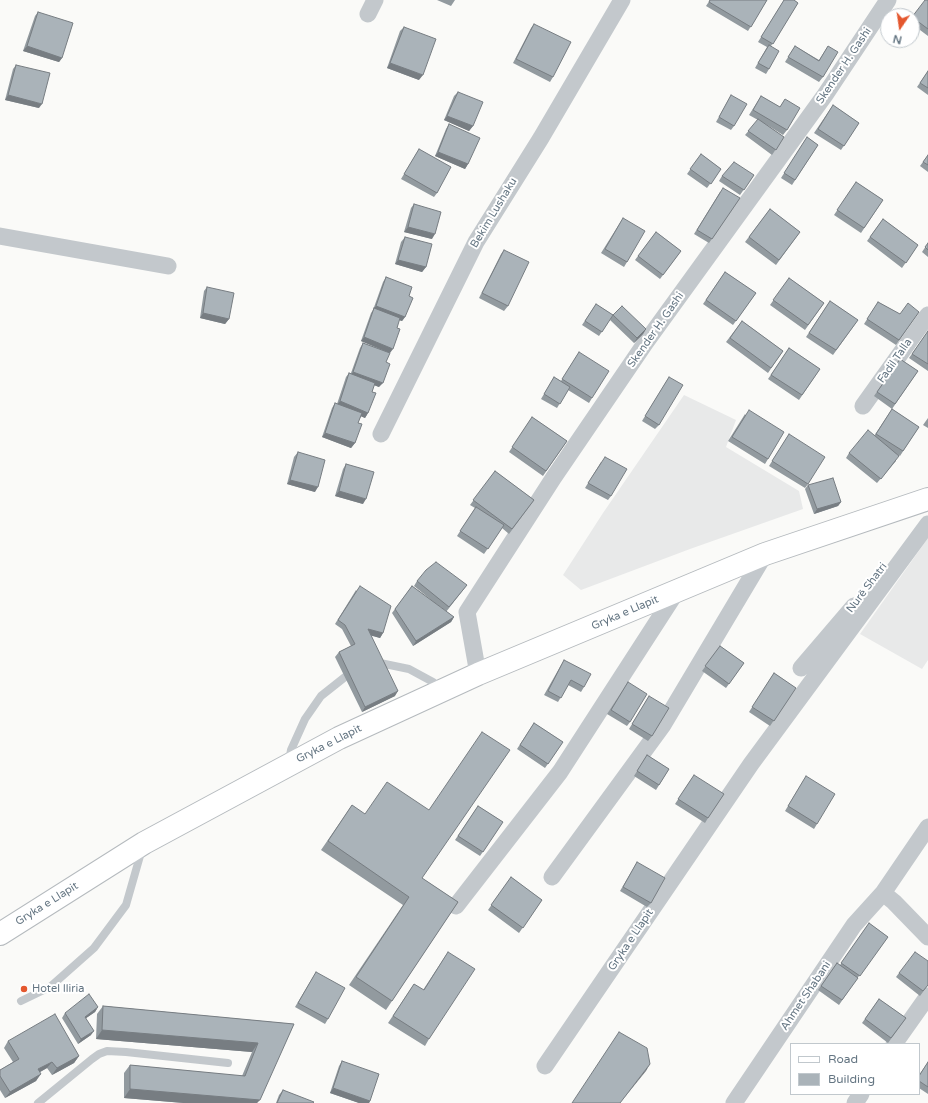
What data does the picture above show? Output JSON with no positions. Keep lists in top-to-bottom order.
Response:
{
  "streets": {
    "main road": ["Gryka e Llapit"],
    "street": [
      "Skender H. Gashi",
      "Bekim Lushaku",
      "Fadil Talla",
      "Nurë Shatri",
      "Ahmet Shabani"
    ]
  },
  "crossings": [
    ["Skender H. Gashi", "Gryka e Llapit"]
  ],
  "places": ["Hotel Iliria"],
  "legend": ["Road", "Building"],
  "north": "bottom"
}
